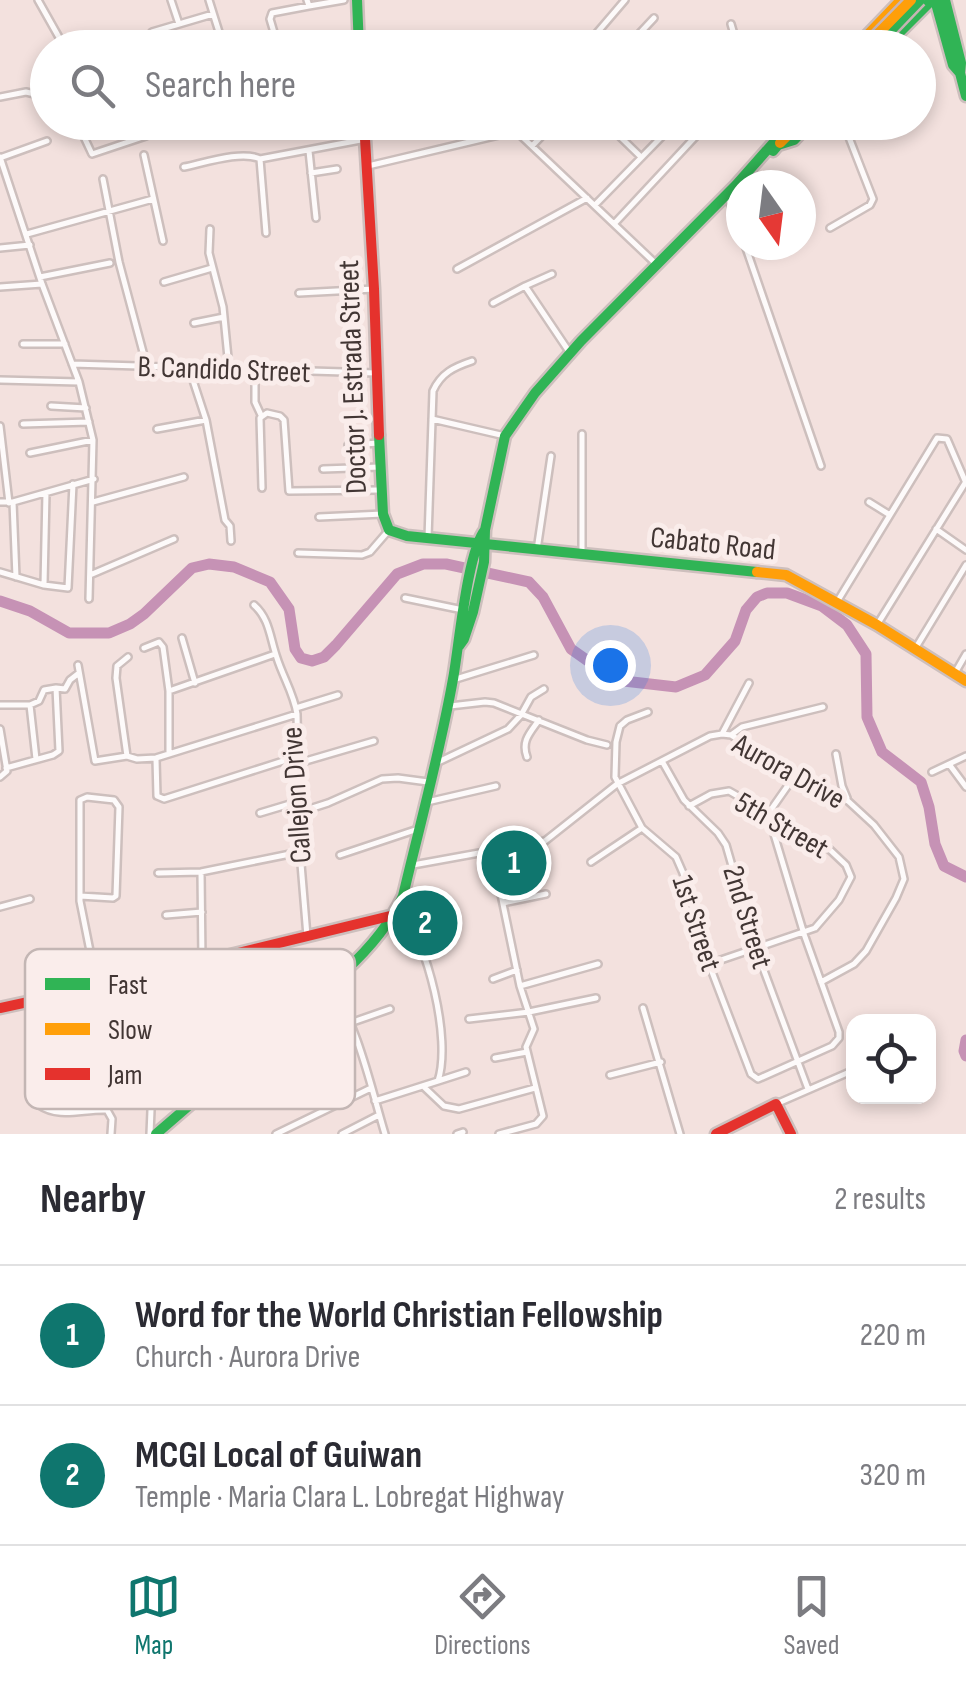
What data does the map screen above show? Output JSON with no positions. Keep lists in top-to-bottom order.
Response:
{
  "streets": {
    "main road": ["Doctor J. Estrada Street", "Cabato Road"],
    "street": [
      "B. Candido Street",
      "Aurora Drive",
      "Callejon Drive",
      "5th Street",
      "2nd Street",
      "1st Street"
    ]
  },
  "crossings": [
    ["B. Candido Street", "Doctor J. Estrada Street"],
    ["Doctor J. Estrada Street", "Cabato Road"],
    ["Aurora Drive", "2nd Street"],
    ["Aurora Drive", "1st Street"],
    ["5th Street", "2nd Street"],
    ["2nd Street", "1st Street"]
  ],
  "legend": ["Fast", "Slow", "Jam"],
  "north": "bottom",
  "page": {
    "search": "Search here",
    "pins": ["1", "2"],
    "heading": ["Nearby", "2 results"],
    "list": [
      {
        "mark": "1",
        "name": "Word for the World Christian Fellowship",
        "note": "Church · Aurora Drive",
        "value": "220 m"
      },
      {
        "mark": "2",
        "name": "MCGI Local of Guiwan",
        "note": "Temple · Maria Clara L. Lobregat Highway",
        "value": "320 m"
      }
    ],
    "nav": ["Map", "Directions", "Saved"]
  }
}
